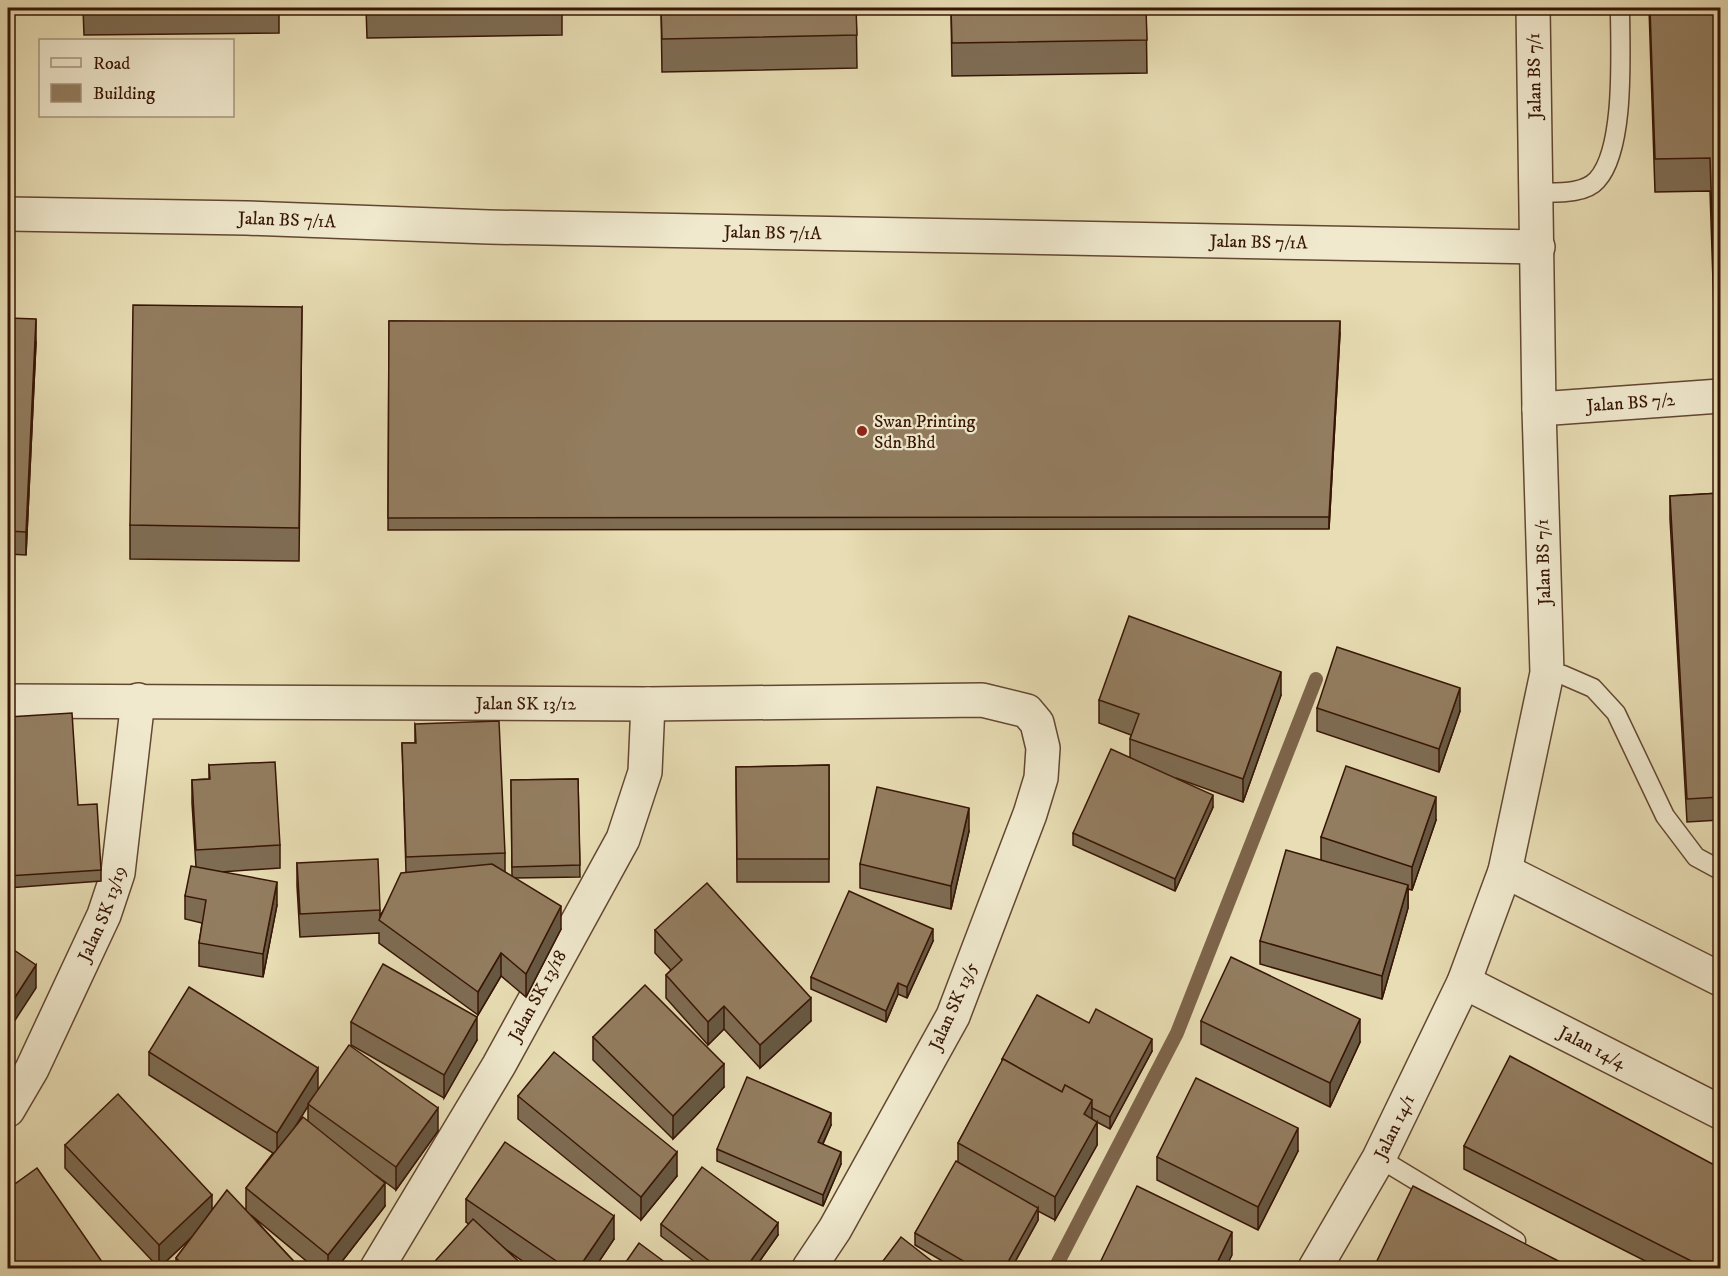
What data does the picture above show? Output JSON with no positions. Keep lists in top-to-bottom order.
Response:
{
  "streets": {
    "street": [
      "Jalan BS 7/1",
      "Jalan BS 7/1A",
      "Jalan BS 7/2",
      "Jalan SK 13/12",
      "Jalan SK 13/19",
      "Jalan SK 13/18",
      "Jalan SK 13/5",
      "Jalan 14/4",
      "Jalan 14/1"
    ]
  },
  "crossings": [
    ["Jalan BS 7/1", "Jalan BS 7/1A"],
    ["Jalan BS 7/1", "Jalan BS 7/2"],
    ["Jalan BS 7/1", "Jalan 14/1"],
    ["Jalan SK 13/12", "Jalan SK 13/19"],
    ["Jalan SK 13/12", "Jalan SK 13/18"],
    ["Jalan SK 13/12", "Jalan SK 13/5"],
    ["Jalan 14/4", "Jalan 14/1"]
  ],
  "places": ["Swan Printing Sdn Bhd"],
  "legend": ["Road", "Building"]
}
